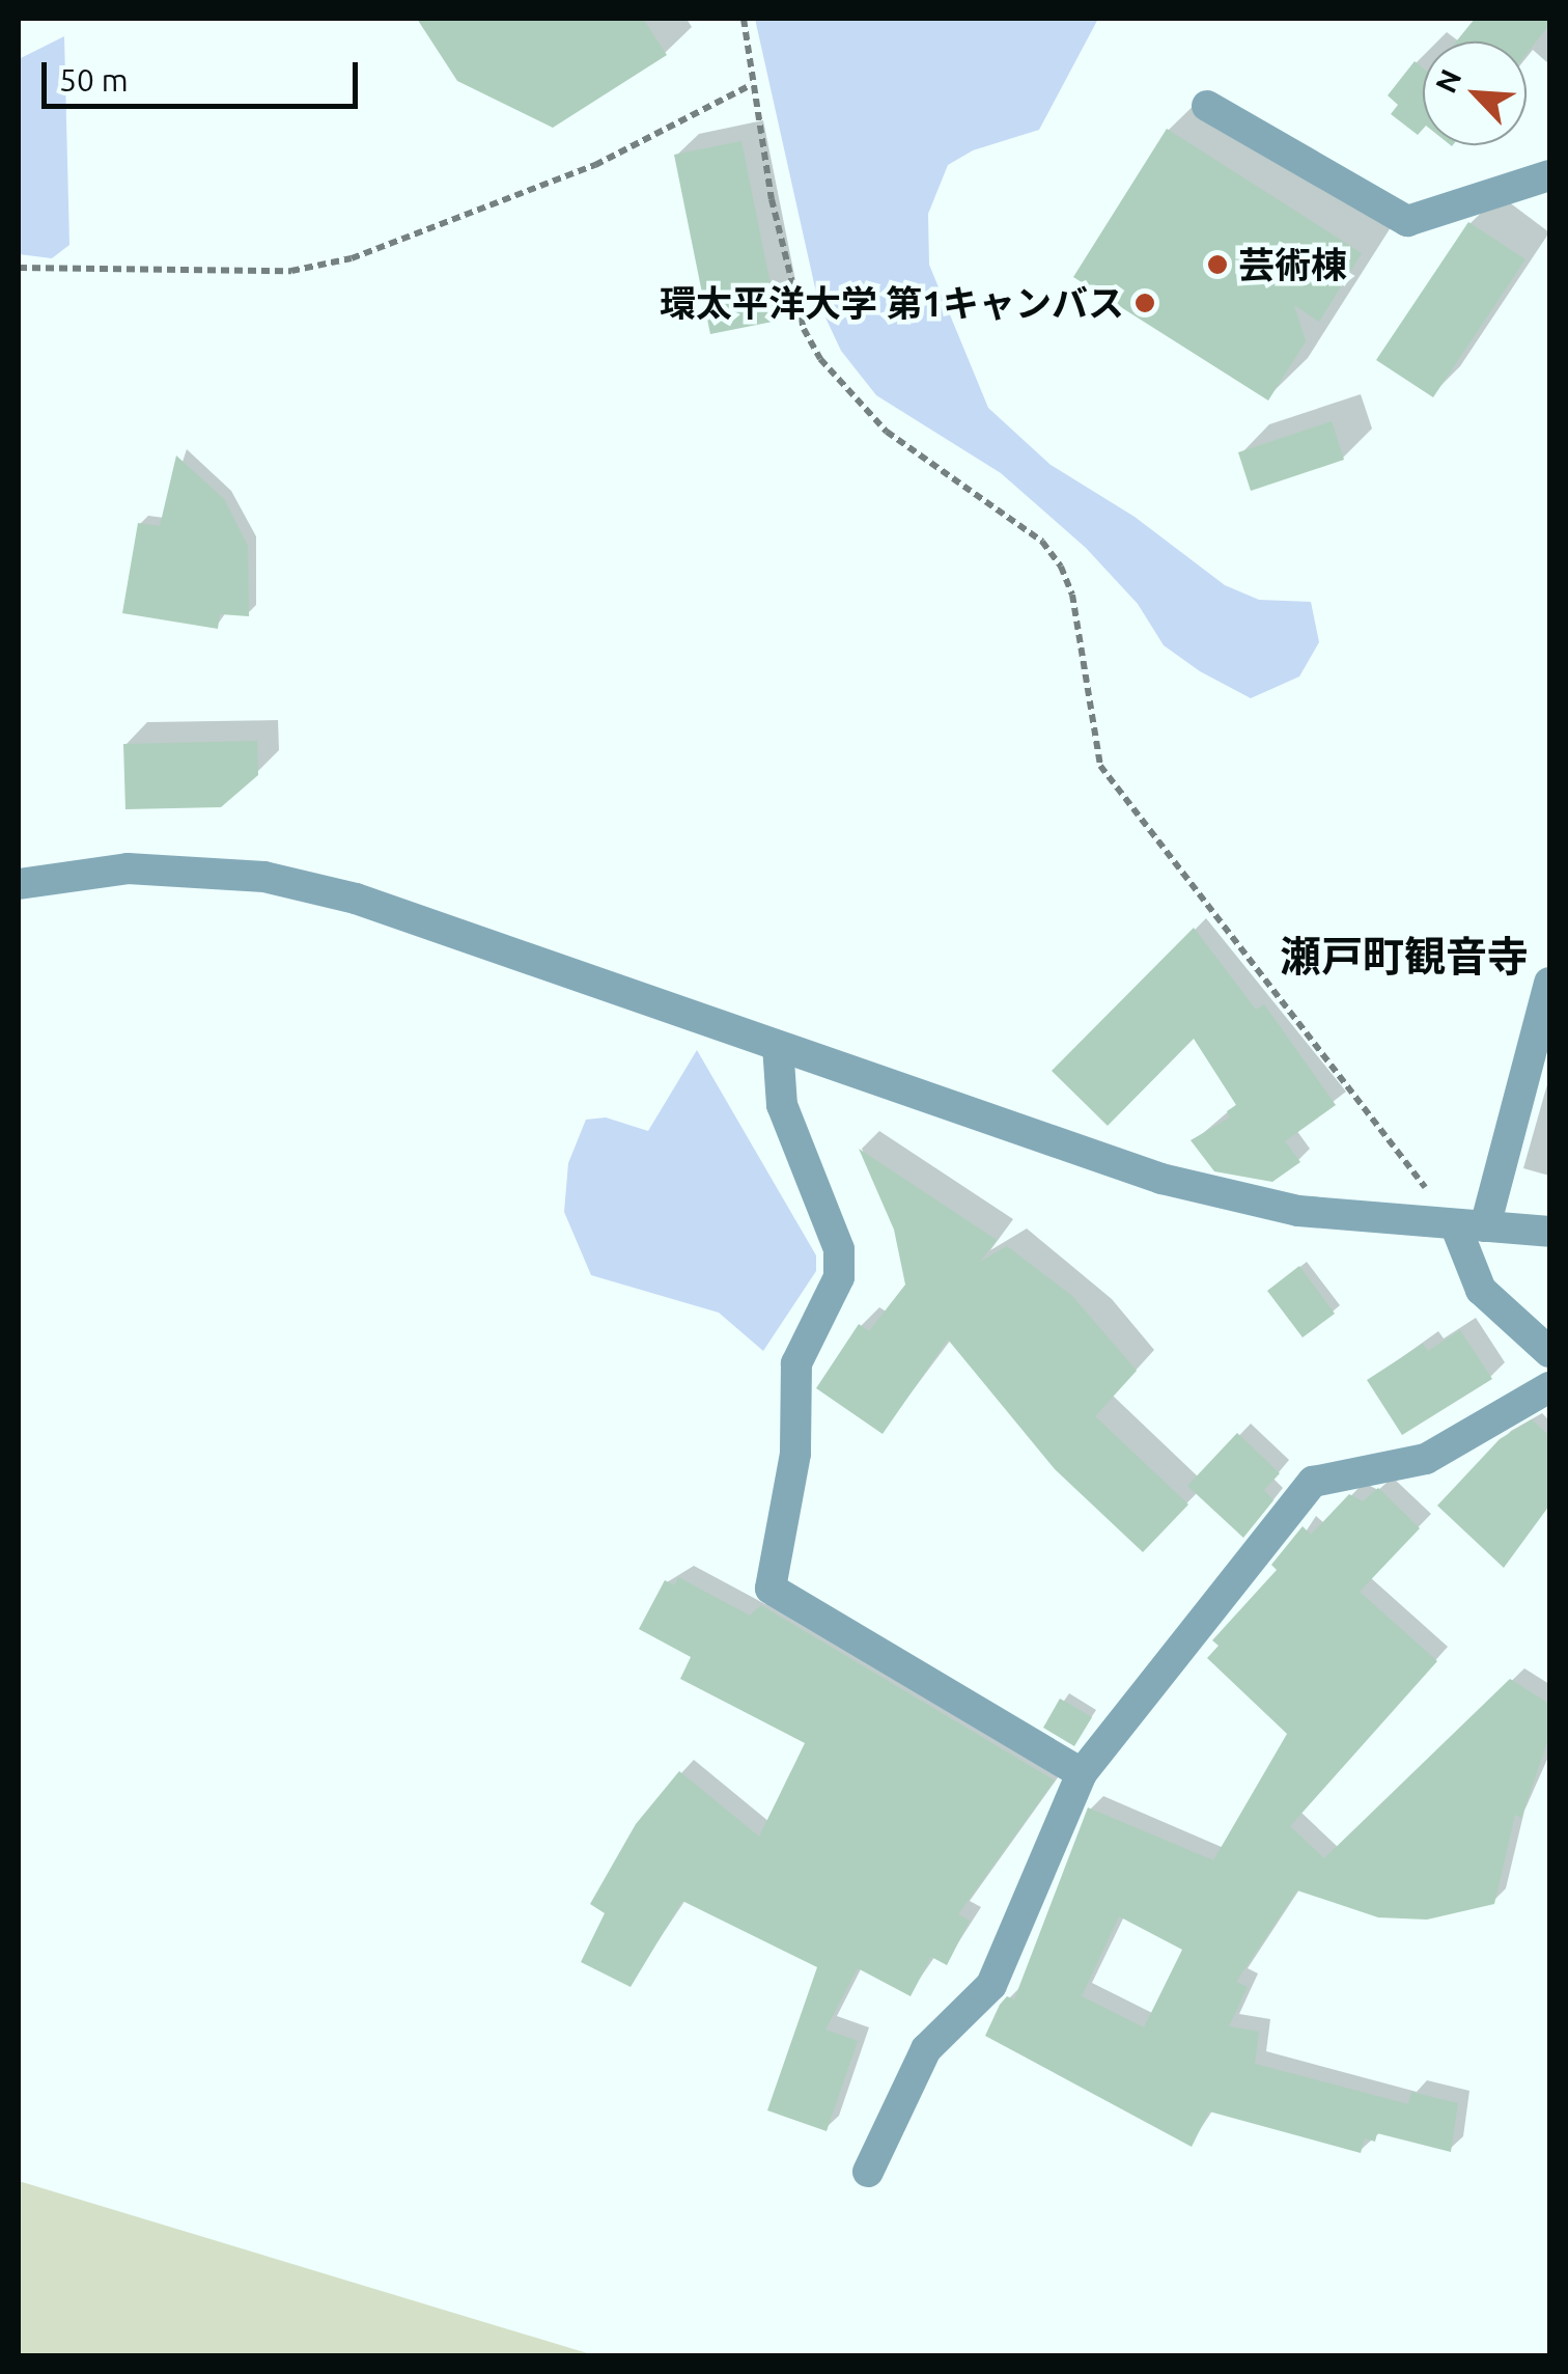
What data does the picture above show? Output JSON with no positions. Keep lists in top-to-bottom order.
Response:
{
  "districts": ["瀬戸町観音寺"],
  "places": ["芸術棟", "環太平洋大学 第1キャンバス"],
  "scale_bar": "50 m",
  "north": "top left"
}
